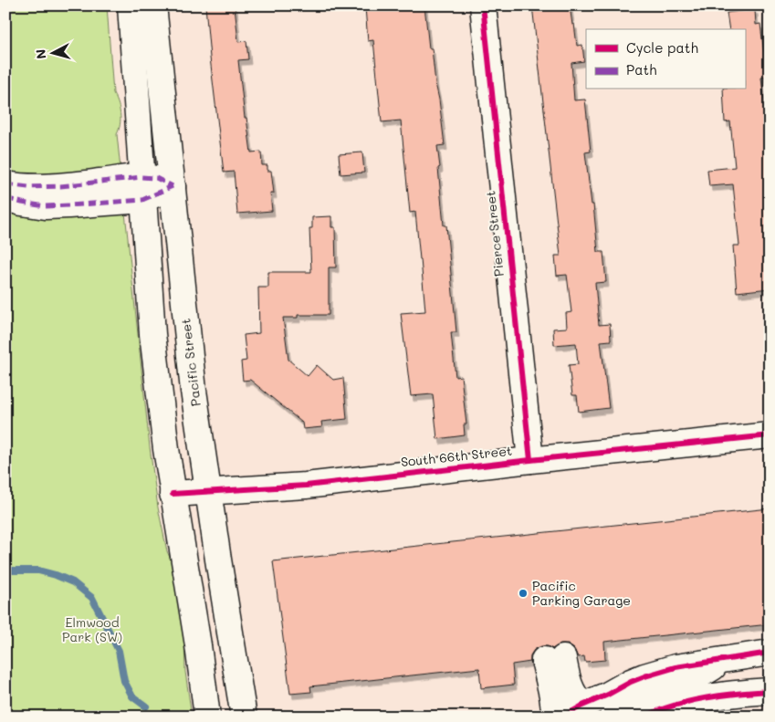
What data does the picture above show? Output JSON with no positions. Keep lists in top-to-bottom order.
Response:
{
  "streets": {
    "main road": ["Pierce Street", "Pacific Street", "South 66th Street"]
  },
  "crossings": [
    ["Pierce Street", "South 66th Street"],
    ["Pacific Street", "South 66th Street"]
  ],
  "parks": ["Elmwood Park (SW)"],
  "places": ["Pacific Parking Garage"],
  "legend": ["Cycle path", "Path"],
  "north": "left"
}
